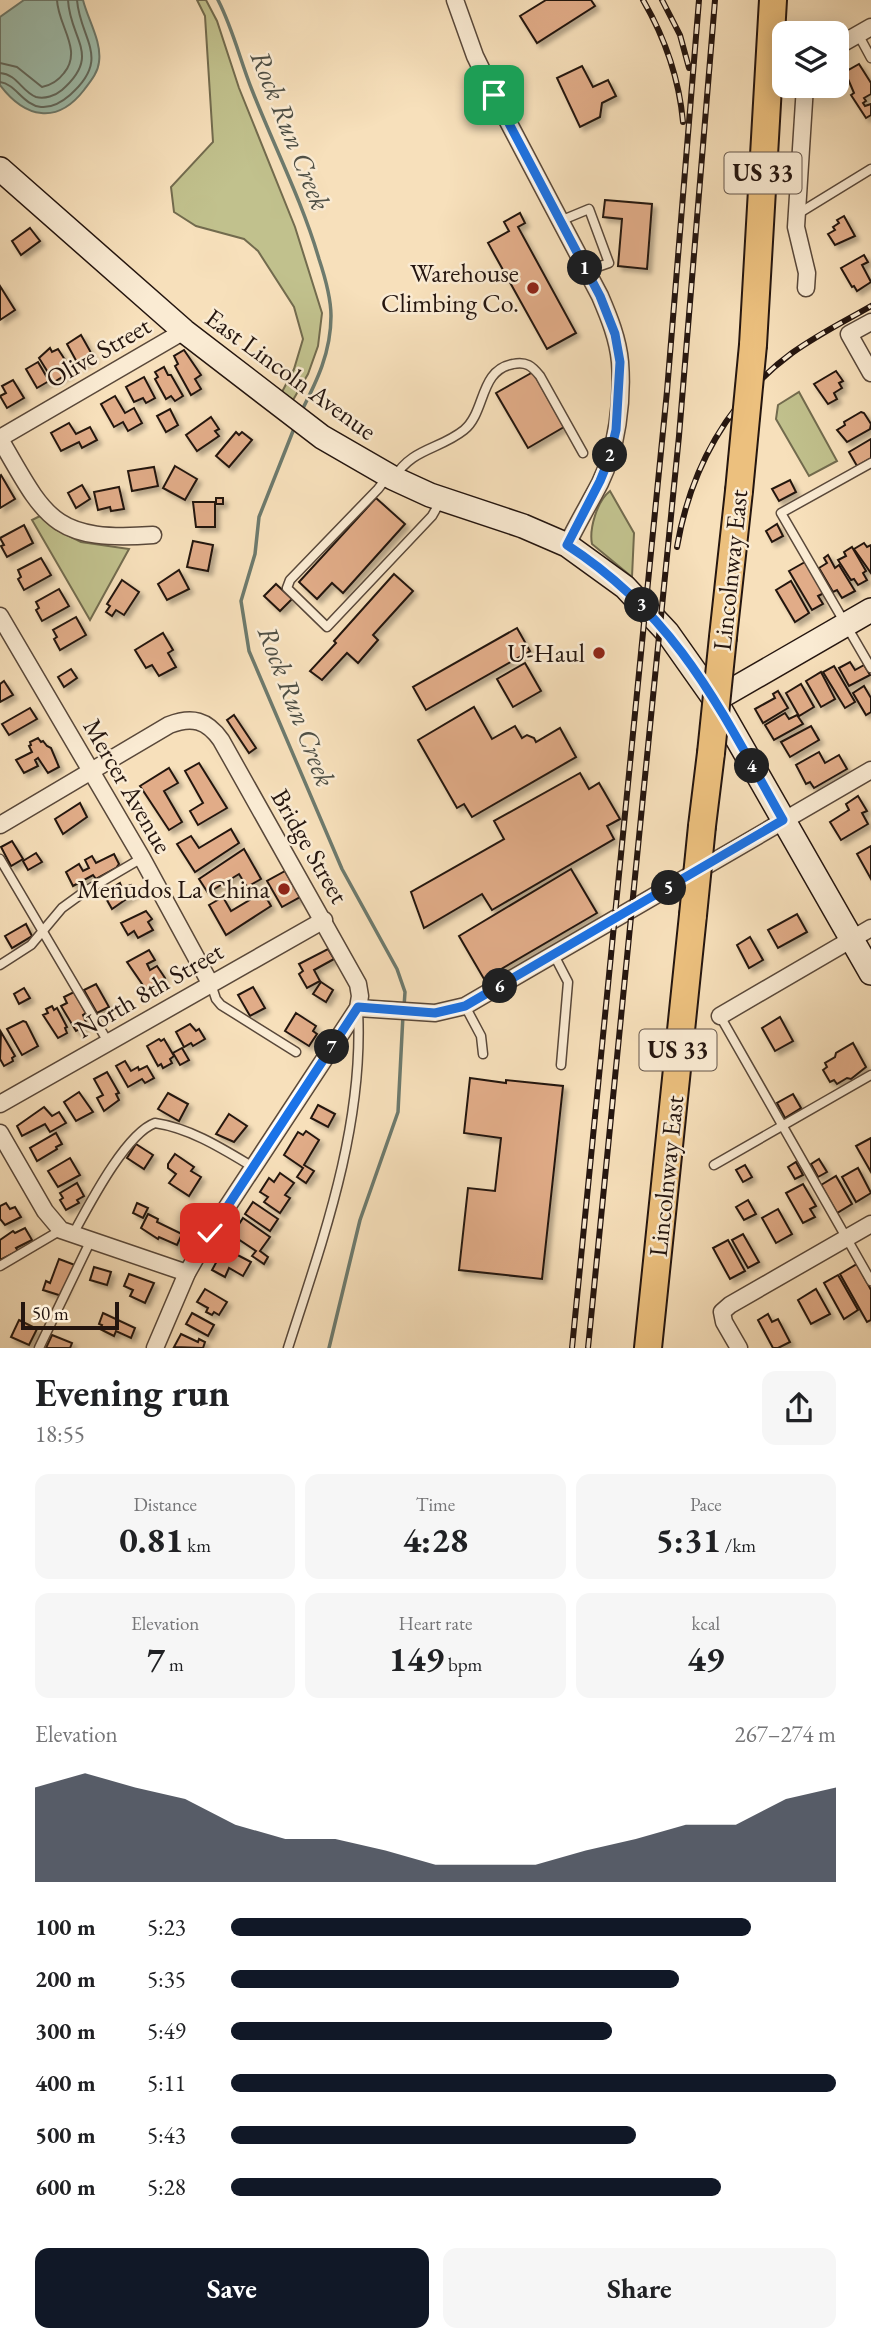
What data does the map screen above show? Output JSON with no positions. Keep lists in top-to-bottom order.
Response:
{
  "streets": {
    "highway": ["US 33", "Lincolnway East"],
    "main road": ["East Lincoln Avenue"],
    "street": [
      "Olive Street",
      "Mercer Avenue",
      "Bridge Street",
      "North 8th Street"
    ]
  },
  "crossings": [
    ["Olive Street", "East Lincoln Avenue"],
    ["Mercer Avenue", "Bridge Street"],
    ["Mercer Avenue", "North 8th Street"],
    ["Bridge Street", "North 8th Street"]
  ],
  "water": ["Rock Run Creek"],
  "places": ["Warehouse Climbing Co.", "U-Haul", "Menudos La China"],
  "scale_bar": "50 m",
  "page": {
    "pins": [
      "1",
      "2",
      "3",
      "4",
      "5",
      "6",
      "7"
    ],
    "scale": "50 m",
    "heading": ["Evening run", "18:55"],
    "stats": [
      ["Distance", "0.81 km"],
      ["Time", "4:28"],
      ["Pace", "5:31 /km"],
      ["Elevation", "7 m"],
      ["Heart rate", "149 bpm"],
      ["kcal", "49"]
    ],
    "chart": ["Elevation", "267–274 m"],
    "list": [
      {
        "name": "100 m",
        "note": "5:23"
      },
      {
        "name": "200 m",
        "note": "5:35"
      },
      {
        "name": "300 m",
        "note": "5:49"
      },
      {
        "name": "400 m",
        "note": "5:11"
      },
      {
        "name": "500 m",
        "note": "5:43"
      },
      {
        "name": "600 m",
        "note": "5:28"
      }
    ],
    "buttons": ["Save", "Share"]
  }
}
